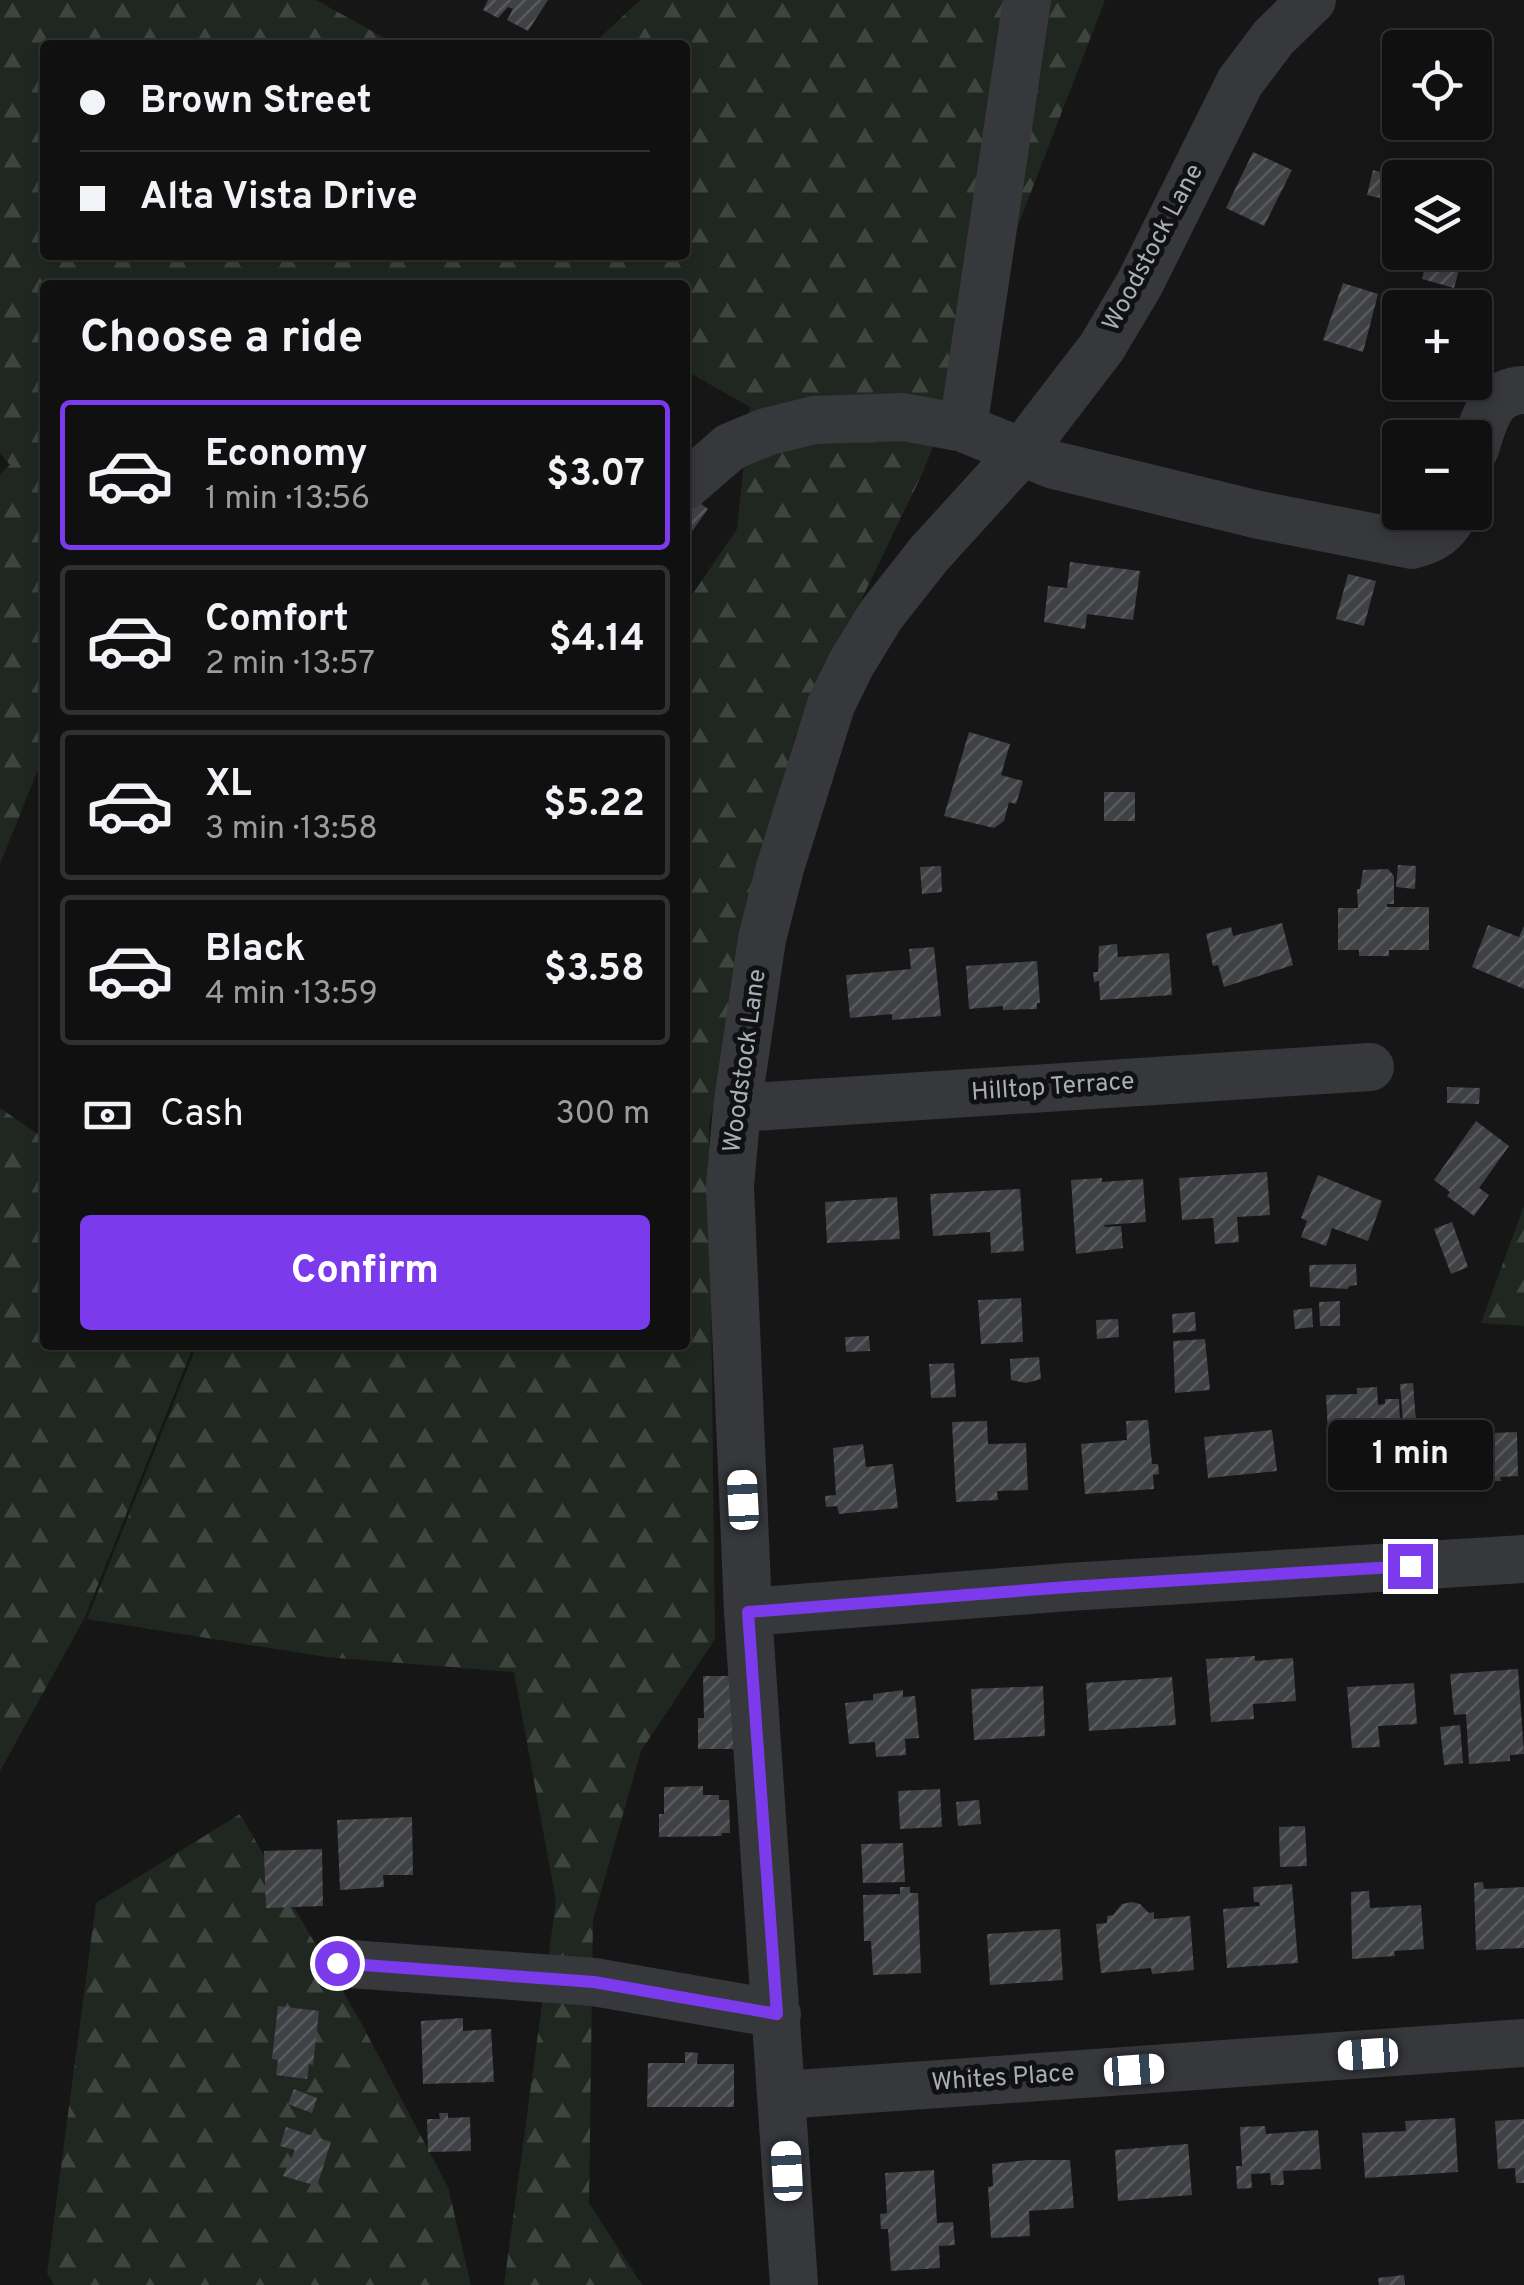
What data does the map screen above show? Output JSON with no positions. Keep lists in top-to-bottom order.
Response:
{
  "streets": {
    "street": ["Woodstock Lane", "Hilltop Terrace", "Whites Place"]
  },
  "crossings": [
    ["Woodstock Lane", "Hilltop Terrace"],
    ["Woodstock Lane", "Whites Place"]
  ],
  "page": {
    "map_buttons": ["+", "−"],
    "banner": ["Brown Street", "Alta Vista Drive"],
    "heading": "Choose a ride",
    "list": [
      {
        "name": "Economy",
        "note": "1 min · 13:56",
        "value": "$3.07"
      },
      {
        "name": "Comfort",
        "note": "2 min · 13:57",
        "value": "$4.14"
      },
      {
        "name": "XL",
        "note": "3 min · 13:58",
        "value": "$5.22"
      },
      {
        "name": "Black",
        "note": "4 min · 13:59",
        "value": "$3.58"
      }
    ],
    "pay": ["Cash", "300 m"],
    "buttons": "Confirm",
    "bubble": "1 min"
  }
}
